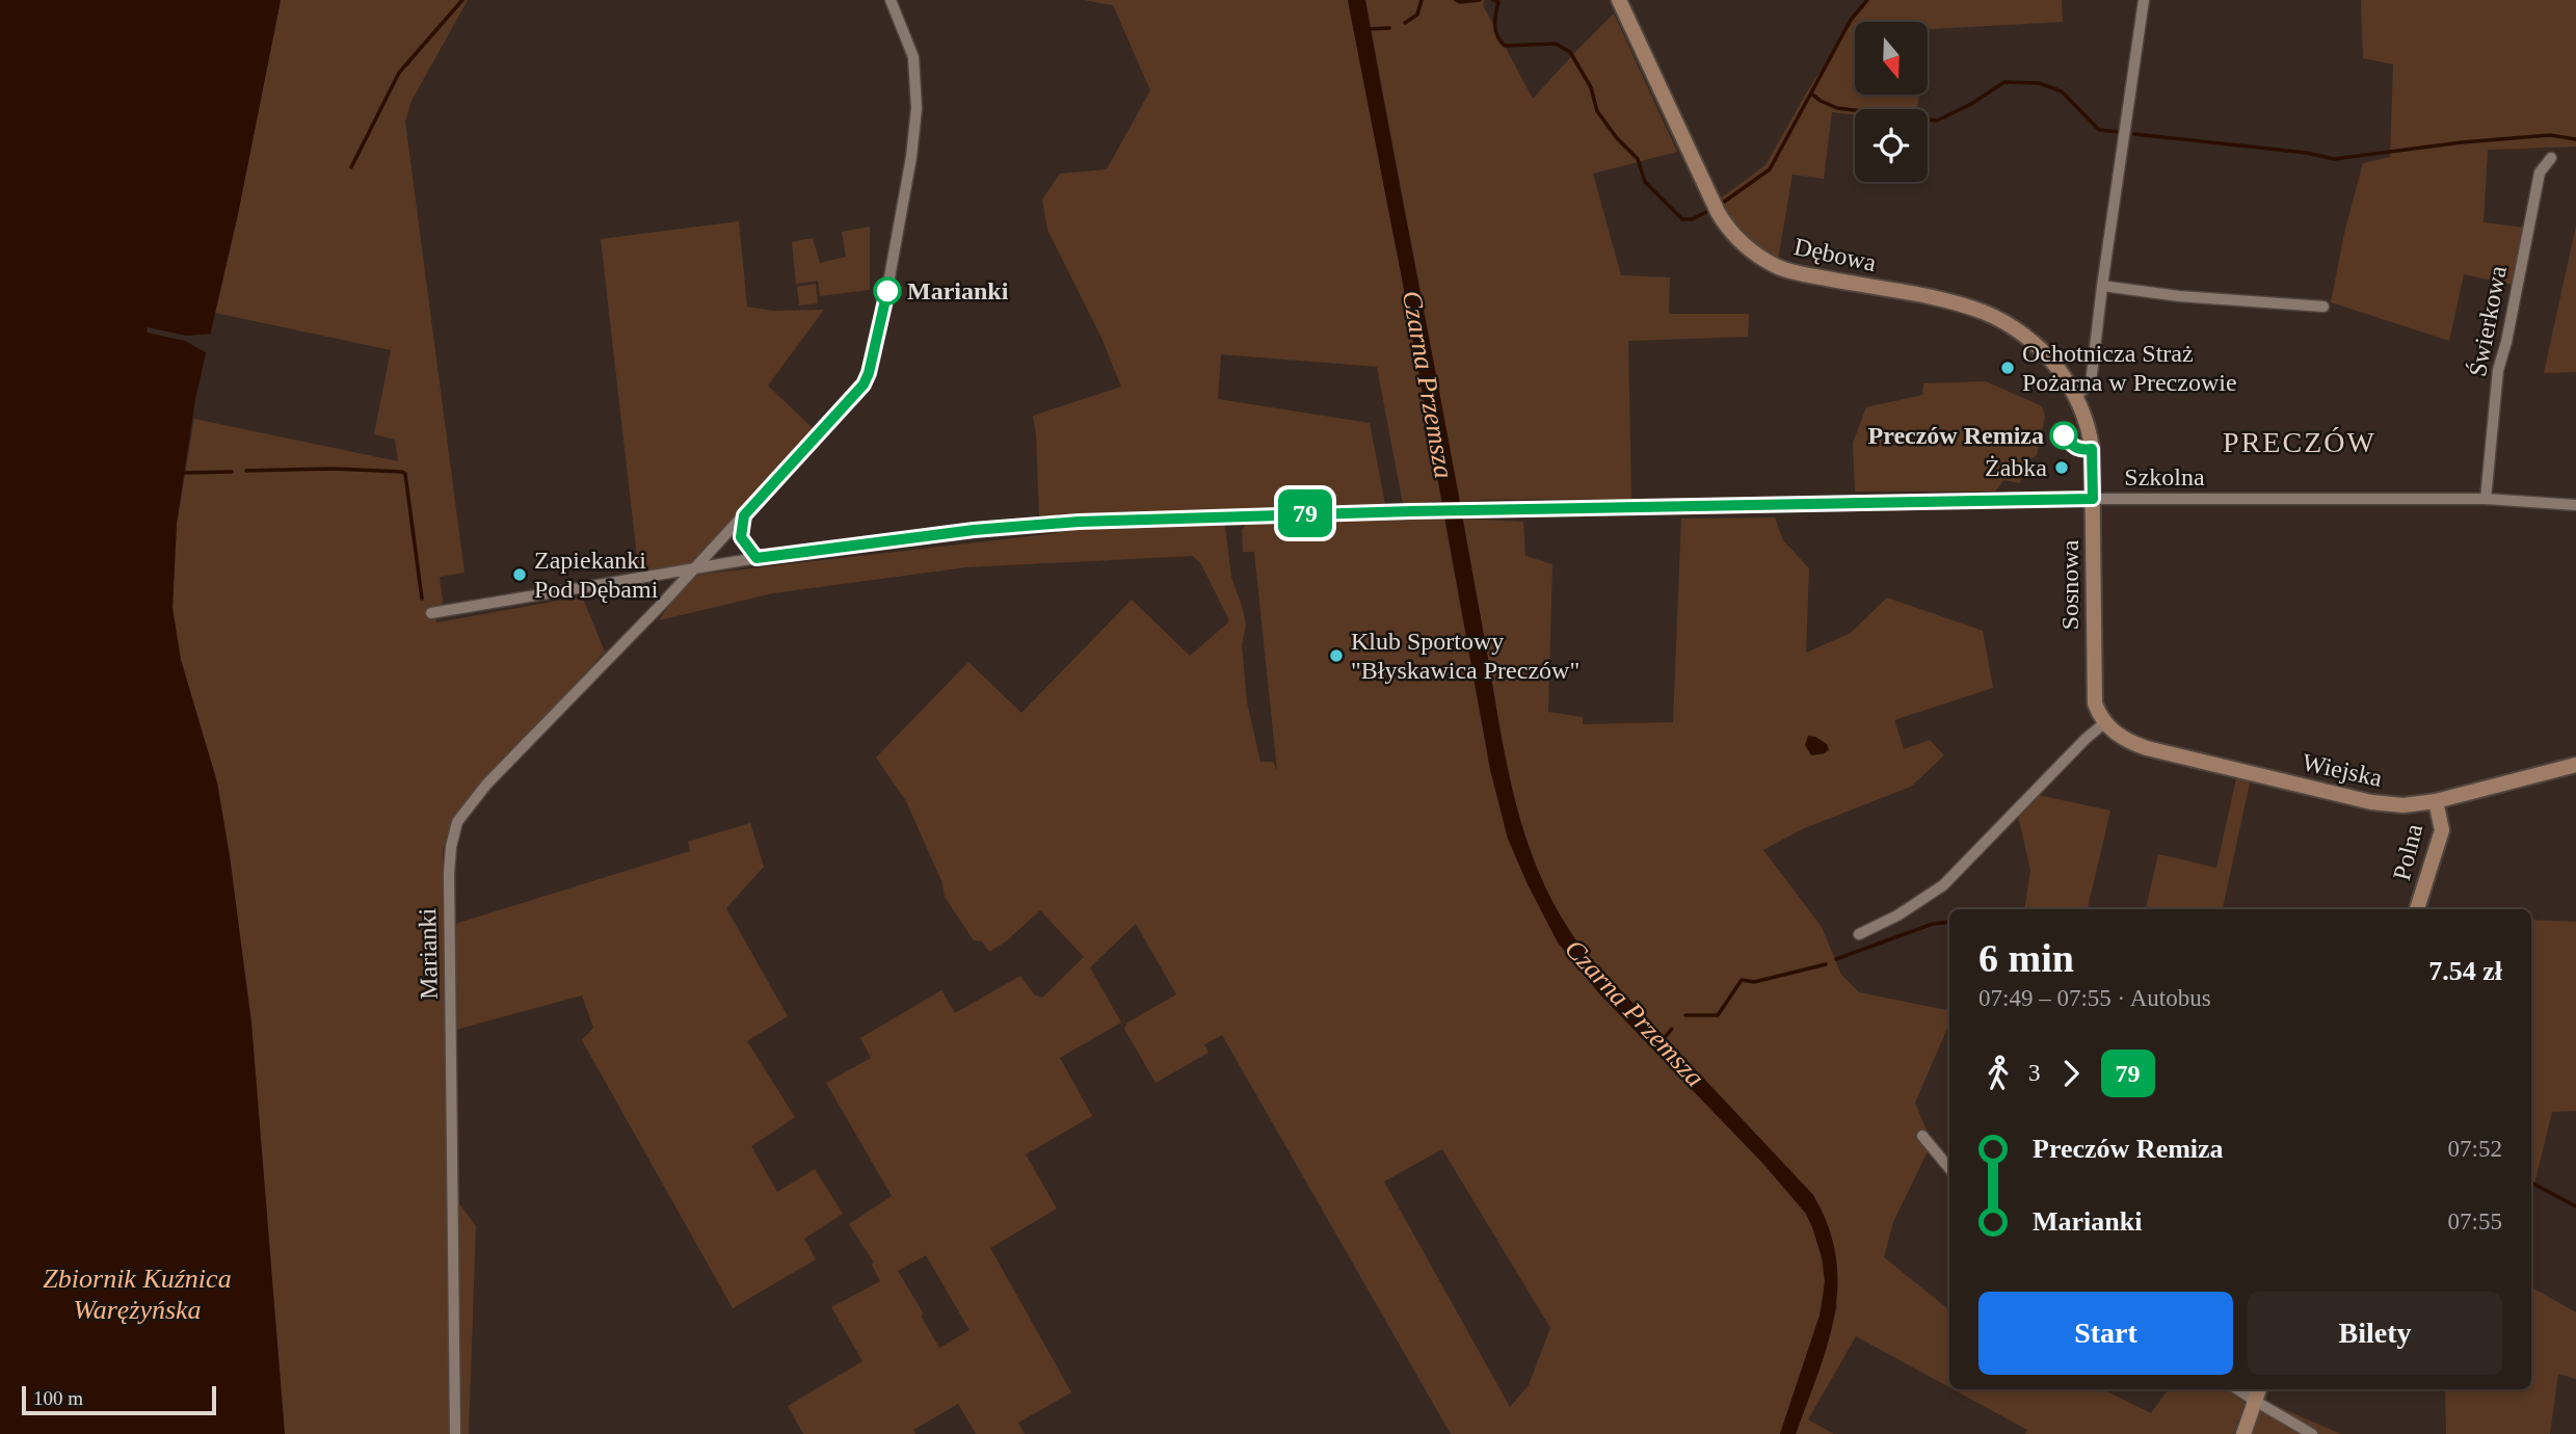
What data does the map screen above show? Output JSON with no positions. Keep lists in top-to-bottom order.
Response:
{
  "streets": {
    "street": [
      "Dębowa",
      "Świerkowa",
      "Szkolna",
      "Sosnowa",
      "Wiejska",
      "Polna",
      "Marianki"
    ]
  },
  "crossings": [
    ["Dębowa", "Sosnowa"],
    ["Świerkowa", "Szkolna"],
    ["Szkolna", "Sosnowa"],
    ["Sosnowa", "Wiejska"],
    ["Wiejska", "Polna"]
  ],
  "districts": ["PRECZÓW"],
  "water": ["Czarna Przemsza", "Zbiornik Kuźnica Warężyńska"],
  "places": [
    "Marianki",
    "Ochotnicza Straż Pożarna w Preczowie",
    "Preczów Remiza",
    "Żabka",
    "Zapiekanki Pod Dębami",
    "Klub Sportowy \"Błyskawica Preczów\""
  ],
  "lines": ["bus line 79"],
  "scale_bar": "100 m",
  "north": "bottom",
  "page": {
    "on_map": "79",
    "heading": ["6 min", "07:49 – 07:55 · Autobus", "7.54 zł"],
    "legs": ["3", "79"],
    "list": [
      {
        "name": "Preczów Remiza",
        "value": "07:52"
      },
      {
        "name": "Marianki",
        "value": "07:55"
      }
    ],
    "buttons": ["Start", "Bilety"],
    "scale": "100 m"
  }
}
